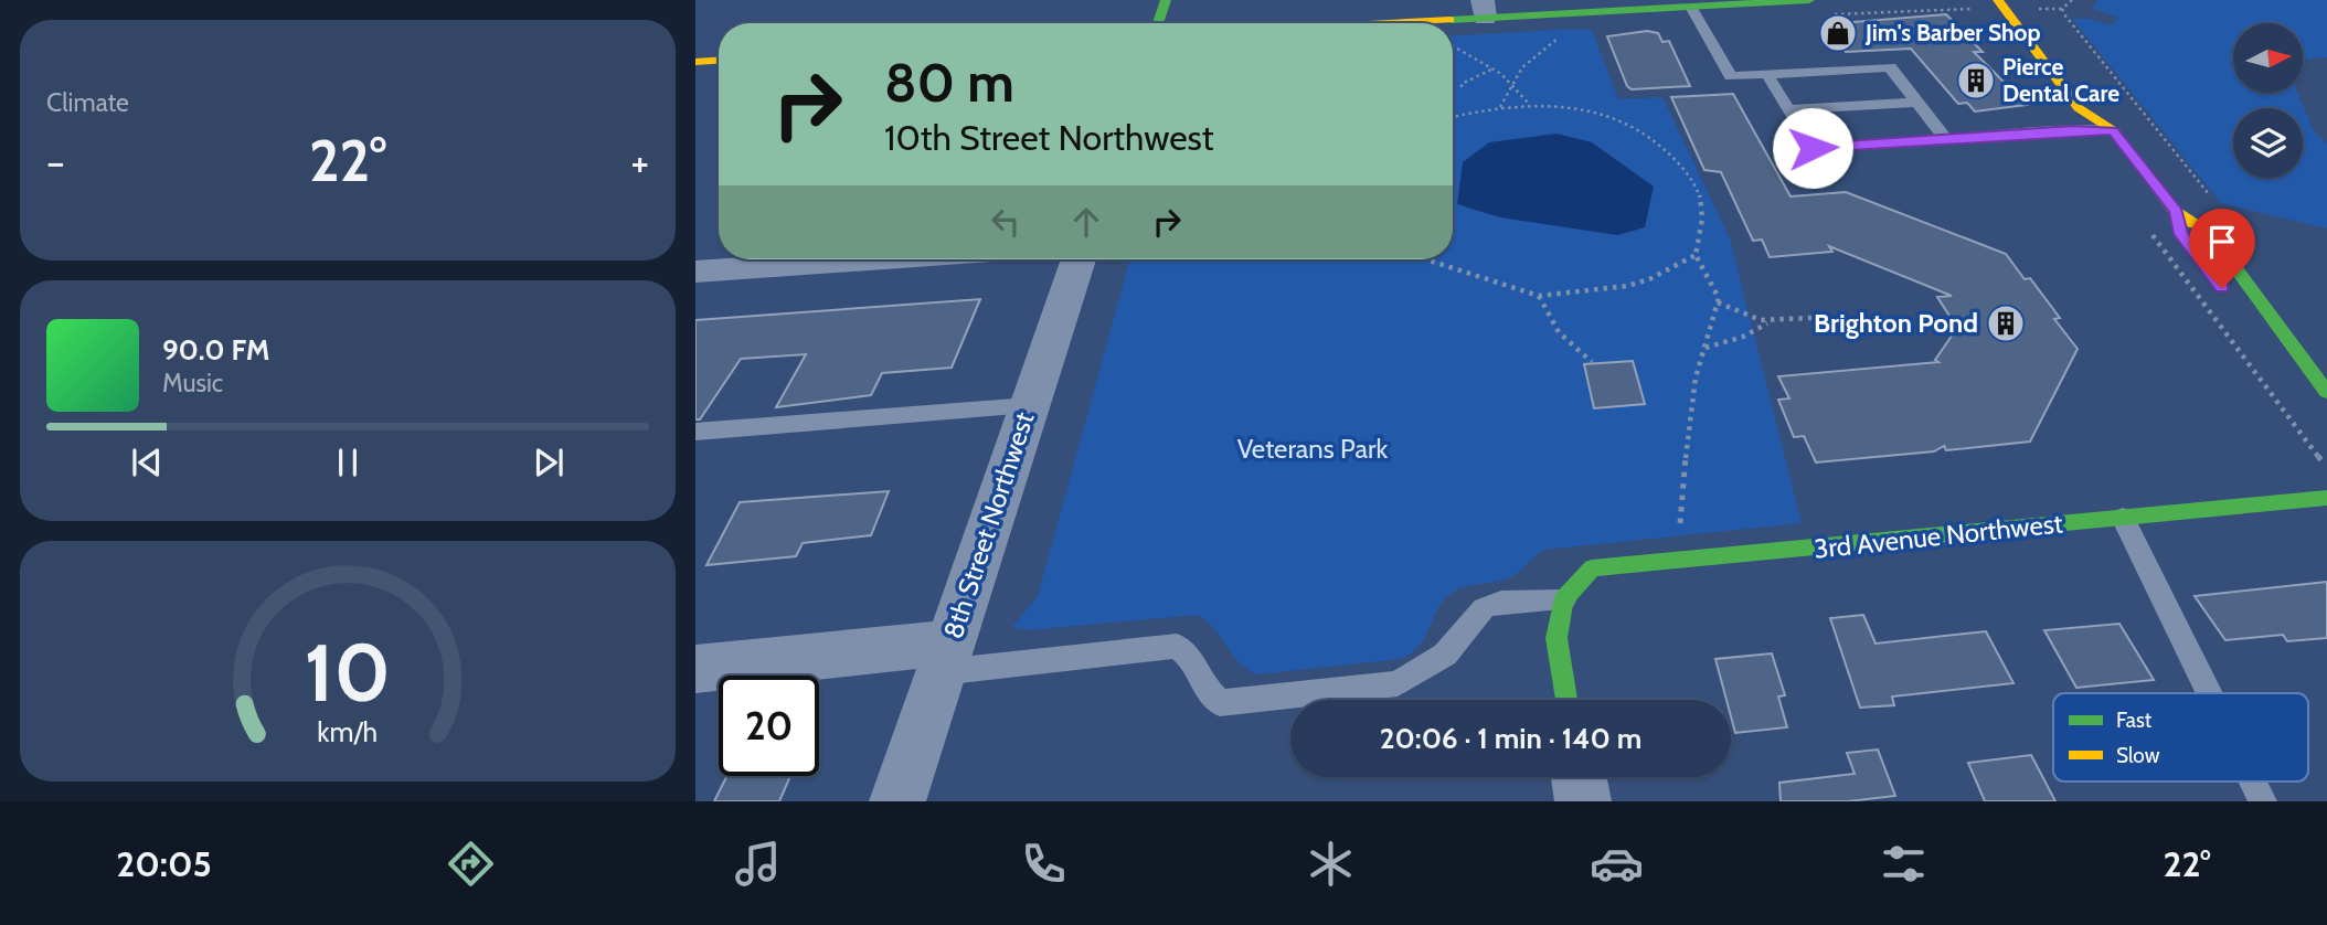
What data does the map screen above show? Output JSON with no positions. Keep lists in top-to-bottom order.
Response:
{
  "streets": {
    "street": ["8th Street Northwest", "3rd Avenue Northwest"]
  },
  "parks": ["Veterans Park"],
  "places": {
    "shop": ["Jim's Barber Shop"],
    "building": ["Pierce Dental Care", "Brighton Pond"]
  },
  "legend": ["Fast", "Slow"],
  "north": "right",
  "page": {
    "tile": "Climate",
    "turn": ["80 m", "10th Street Northwest"],
    "heat": ["−", "22°", "+"],
    "song": ["90.0 FM", "Music"],
    "limit": "20",
    "trip": "20:06 · 1 min · 140 m",
    "tabs": ["20:05", "22°"],
    "gauge": ["10", "km/h"]
  }
}
